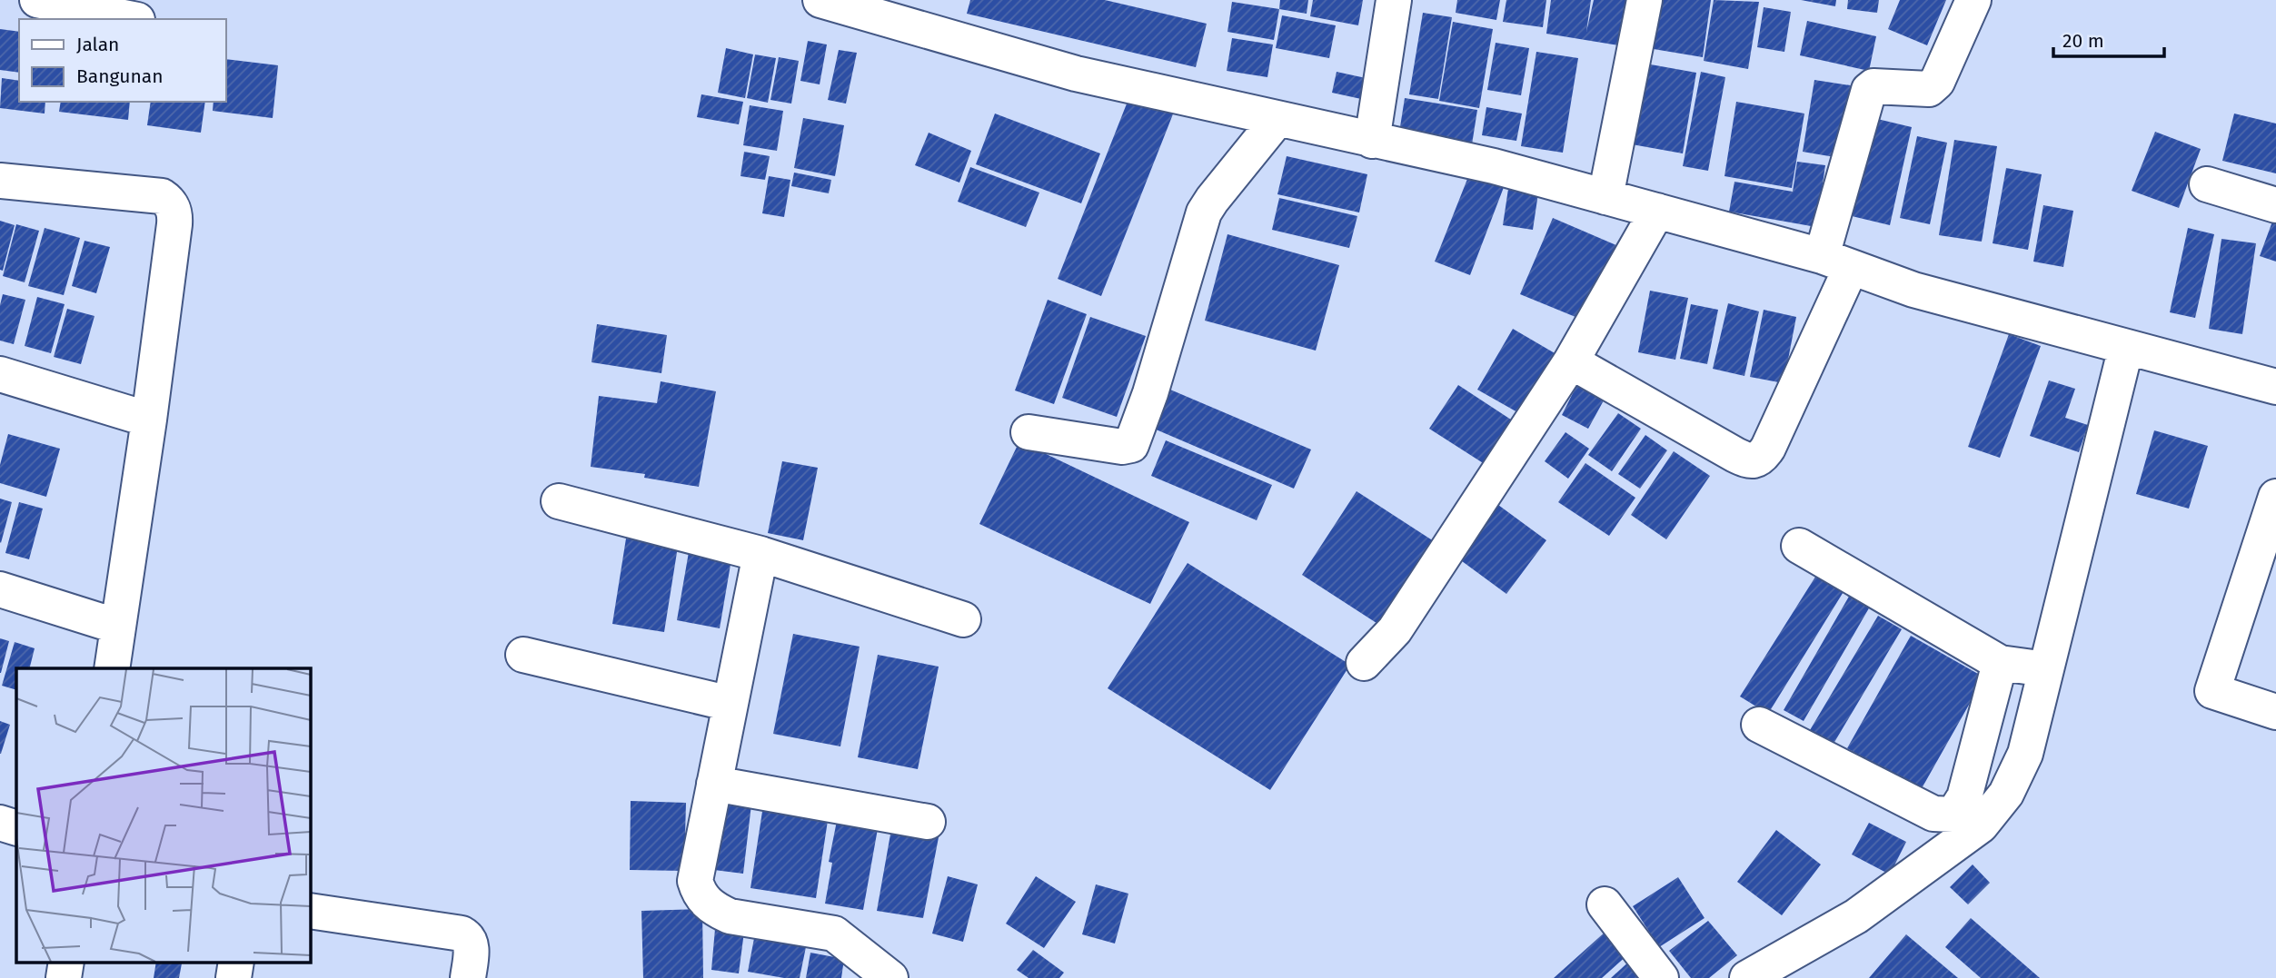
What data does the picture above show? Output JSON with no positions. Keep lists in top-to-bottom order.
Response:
{
  "legend": ["Jalan", "Bangunan"],
  "scale_bar": "20 m"
}
